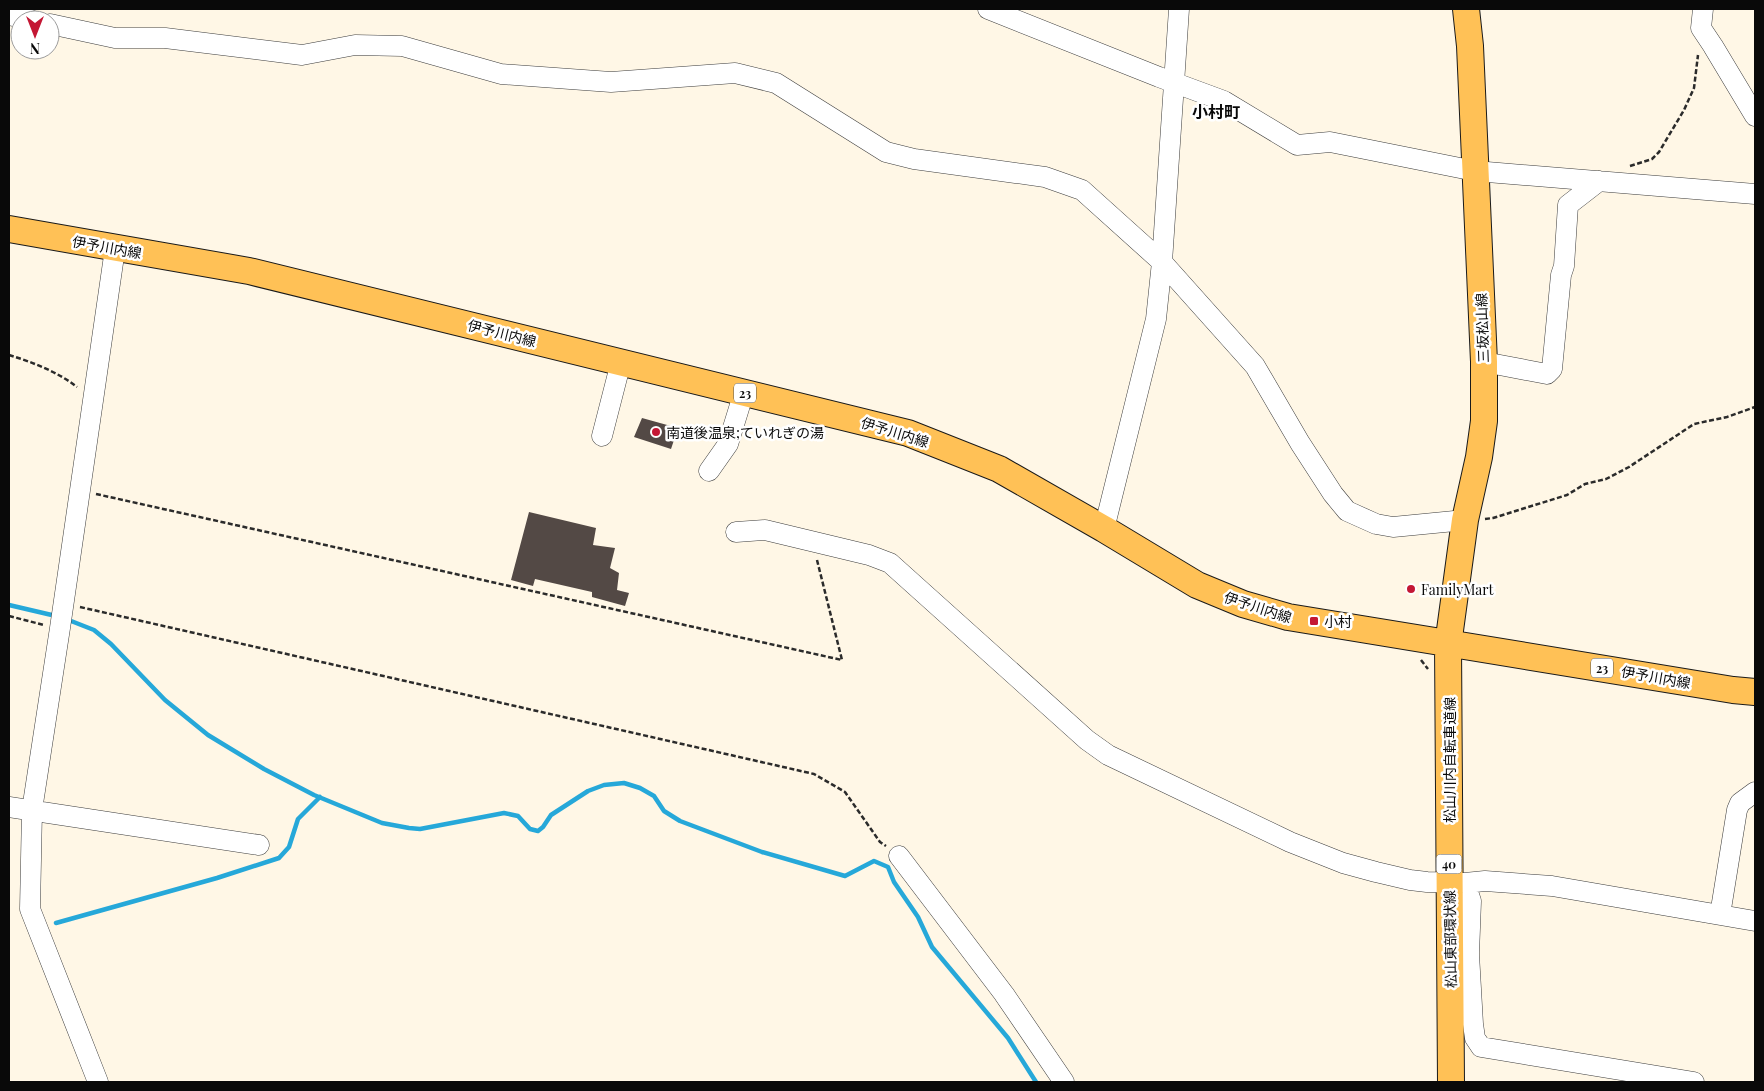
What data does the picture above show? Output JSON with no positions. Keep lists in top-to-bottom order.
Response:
{
  "streets": {
    "main road": [
      "伊予川内線",
      "三坂松山線",
      "23",
      "40",
      "松山東部環状線"
    ]
  },
  "crossings": [
    ["伊予川内線", "三坂松山線"],
    ["伊予川内線", "松山東部環状線"],
    ["三坂松山線", "松山東部環状線"]
  ],
  "districts": ["小村町"],
  "places": {
    "other": ["南道後温泉;ていれぎの湯", "FamilyMart"],
    "transit": ["小村"]
  },
  "north": "bottom"
}
